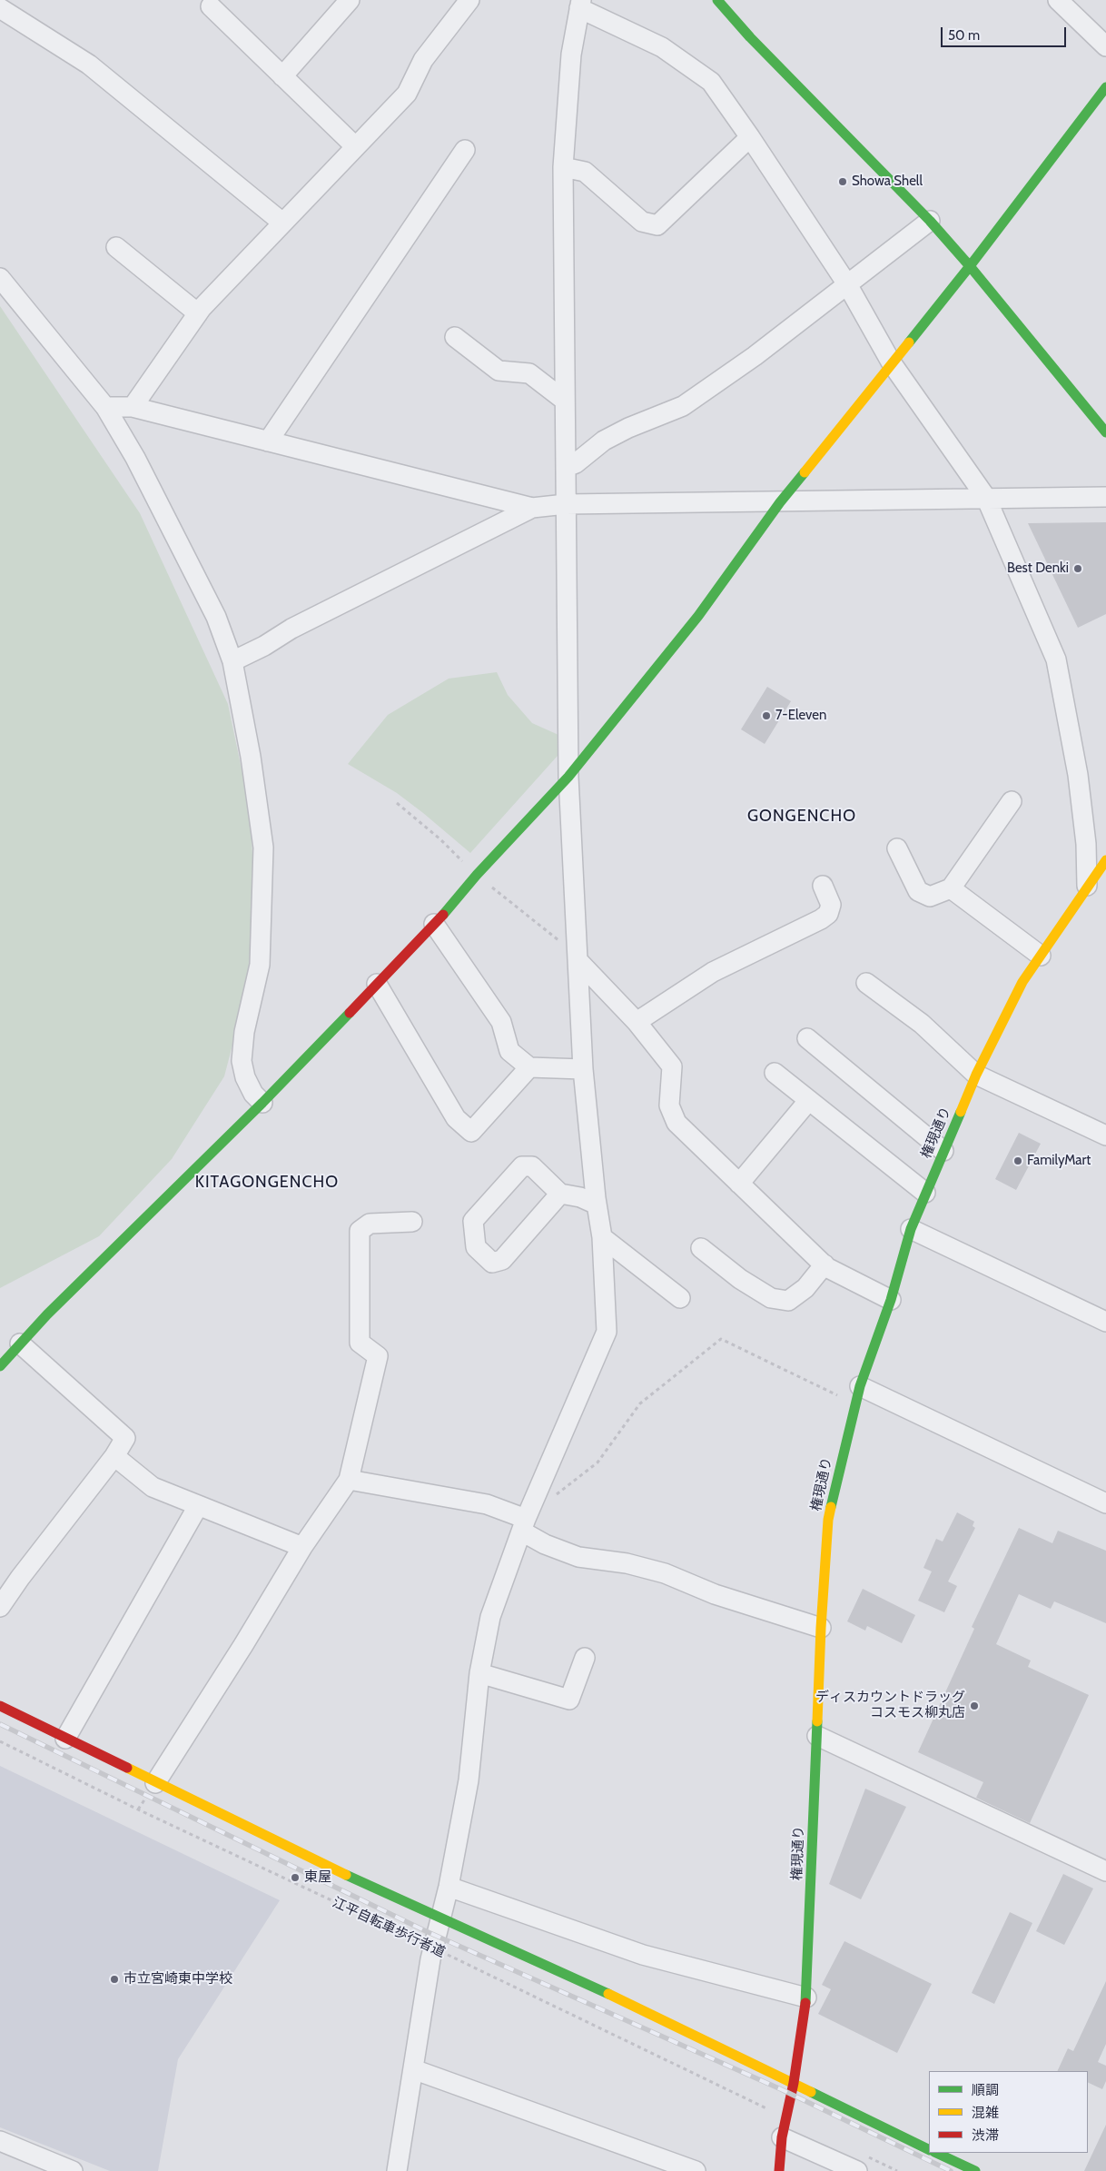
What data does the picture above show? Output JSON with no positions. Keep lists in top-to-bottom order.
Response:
{
  "streets": {
    "street": ["権現通り"],
    "path": ["江平自転車歩行者道"]
  },
  "districts": ["GONGENCHO", "KITAGONGENCHO"],
  "places": [
    "Showa Shell",
    "Best Denki",
    "7-Eleven",
    "FamilyMart",
    "ディスカウントドラッグ コスモス柳丸店",
    "東屋",
    "市立宮崎東中学校"
  ],
  "legend": ["順調", "混雑", "渋滞"],
  "scale_bar": "50 m"
}
